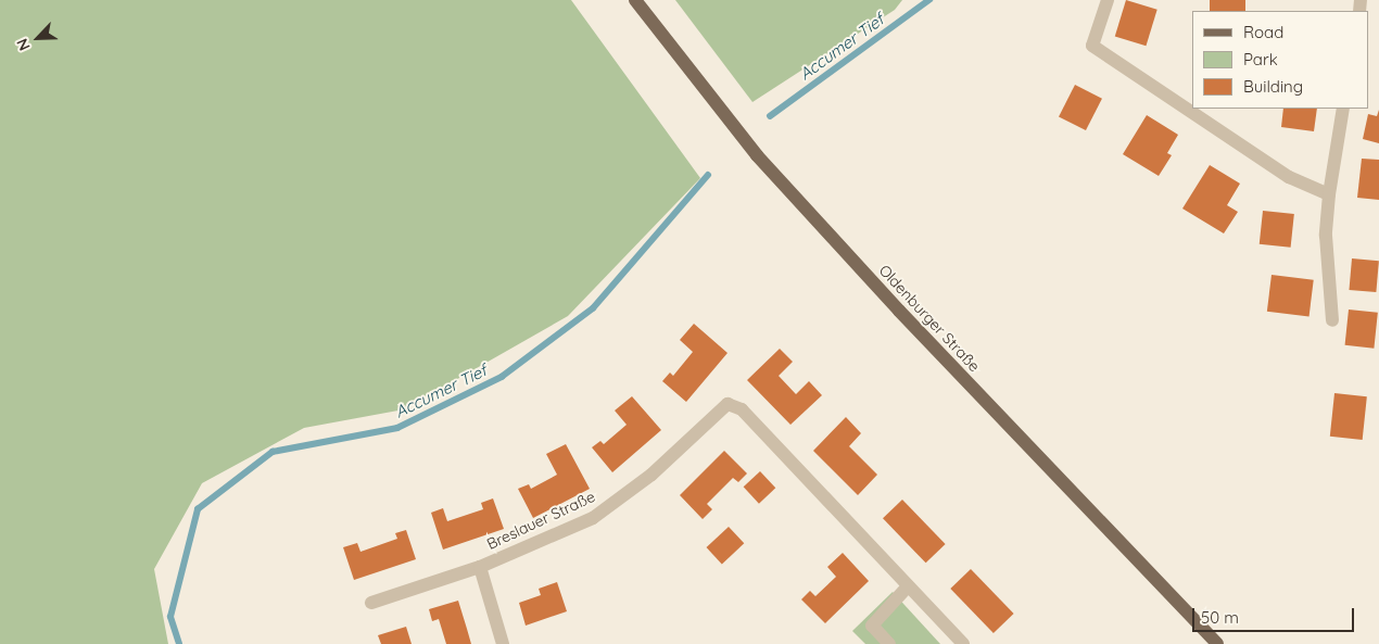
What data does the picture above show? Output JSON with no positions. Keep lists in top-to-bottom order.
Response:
{
  "streets": {
    "main road": ["Oldenburger Straße"],
    "street": ["Breslauer Straße"]
  },
  "water": ["Accumer Tief"],
  "legend": ["Road", "Park", "Building"],
  "scale_bar": "50 m",
  "north": "bottom left"
}
